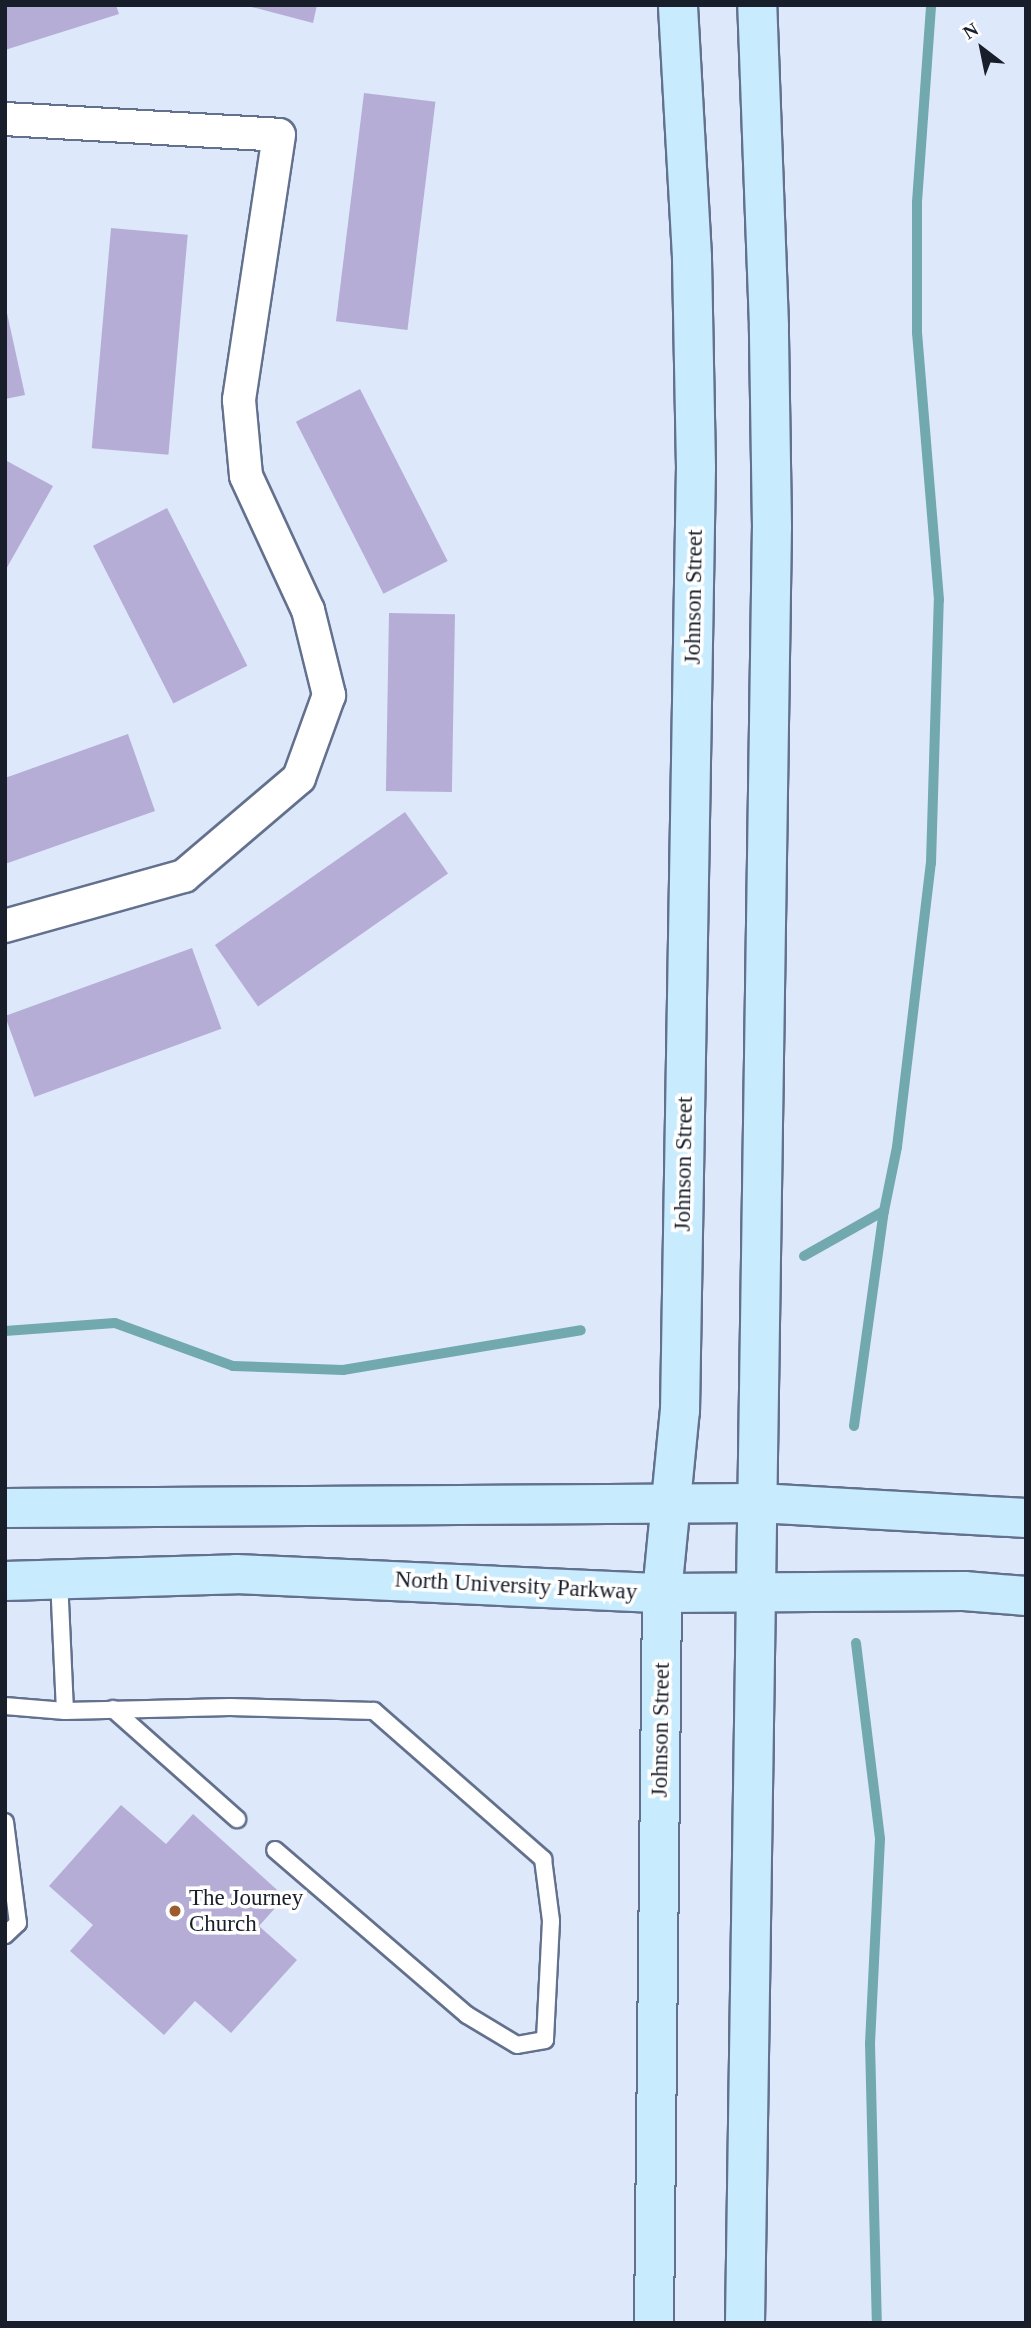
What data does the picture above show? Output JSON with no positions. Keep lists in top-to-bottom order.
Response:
{
  "streets": {
    "main road": ["Johnson Street", "North University Parkway"]
  },
  "crossings": [
    ["Johnson Street", "North University Parkway"]
  ],
  "places": ["The Journey Church"],
  "north": "top left"
}
